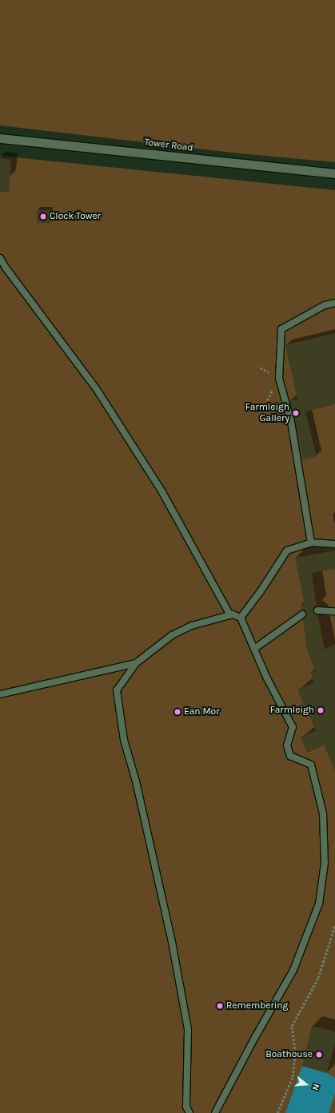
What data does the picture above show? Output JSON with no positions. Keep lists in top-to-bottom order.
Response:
{
  "streets": {
    "street": ["Tower Road"]
  },
  "places": [
    "Clock Tower",
    "Farmleigh Gallery",
    "Farmleigh",
    "Ean Mor",
    "Remembering",
    "Boathouse"
  ],
  "north": "right"
}
